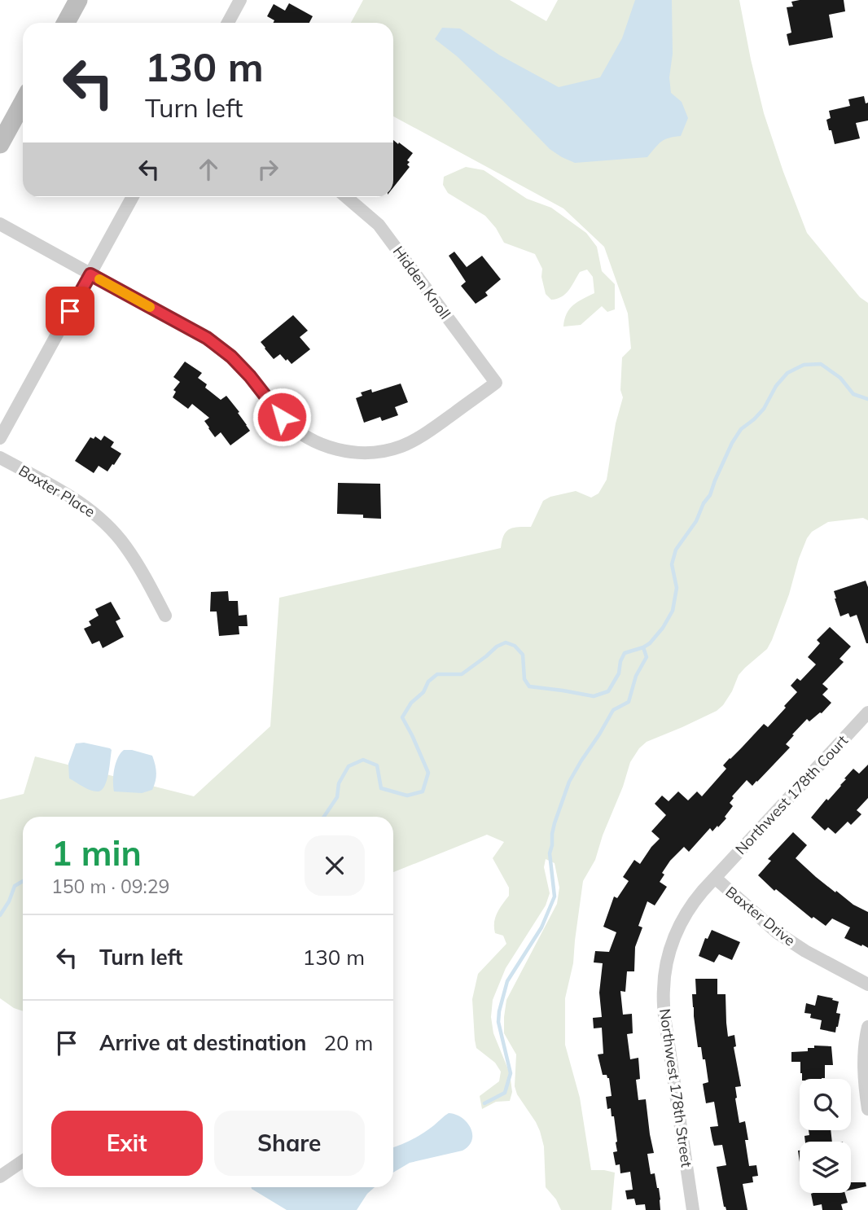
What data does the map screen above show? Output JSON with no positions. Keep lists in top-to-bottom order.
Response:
{
  "streets": {
    "street": [
      "Hidden Knoll",
      "Baxter Place",
      "Northwest 178th Court",
      "Baxter Drive",
      "Northwest 178th Street"
    ]
  },
  "crossings": [
    ["Northwest 178th Court", "Baxter Drive"],
    ["Northwest 178th Court", "Northwest 178th Street"],
    ["Baxter Drive", "Northwest 178th Street"]
  ],
  "page": {
    "turn": ["130 m", "Turn left"],
    "heading": ["1 min", "150 m · 09:29"],
    "list": [
      {
        "name": "Turn left",
        "value": "130 m"
      },
      {
        "name": "Arrive at destination",
        "value": "20 m"
      }
    ],
    "buttons": ["Exit", "Share"]
  }
}
